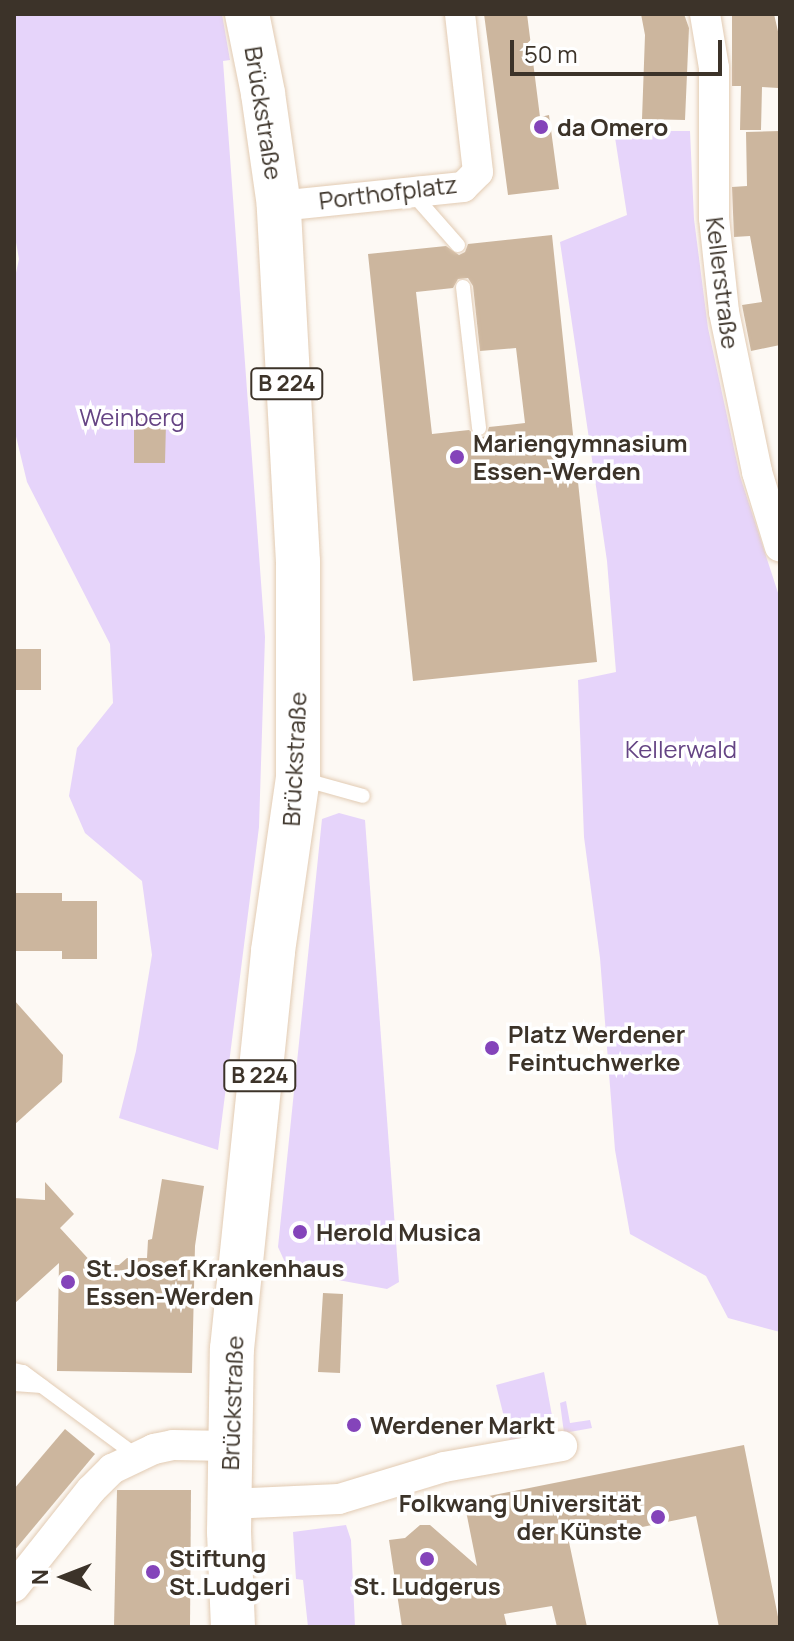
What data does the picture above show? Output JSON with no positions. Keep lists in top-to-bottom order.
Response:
{
  "streets": {
    "main road": ["Brückstraße", "B 224"],
    "street": ["Porthofplatz", "Kellerstraße"]
  },
  "crossings": [
    ["Brückstraße", "Porthofplatz"]
  ],
  "parks": ["Weinberg", "Kellerwald"],
  "places": [
    "da Omero",
    "Mariengymnasium Essen-Werden",
    "Platz Werdener Feintuchwerke",
    "Herold Musica",
    "St. Josef Krankenhaus Essen-Werden",
    "Werdener Markt",
    "Folkwang Universität der Künste",
    "St. Ludgerus",
    "Stiftung St.Ludgeri"
  ],
  "scale_bar": "50 m",
  "north": "left"
}
